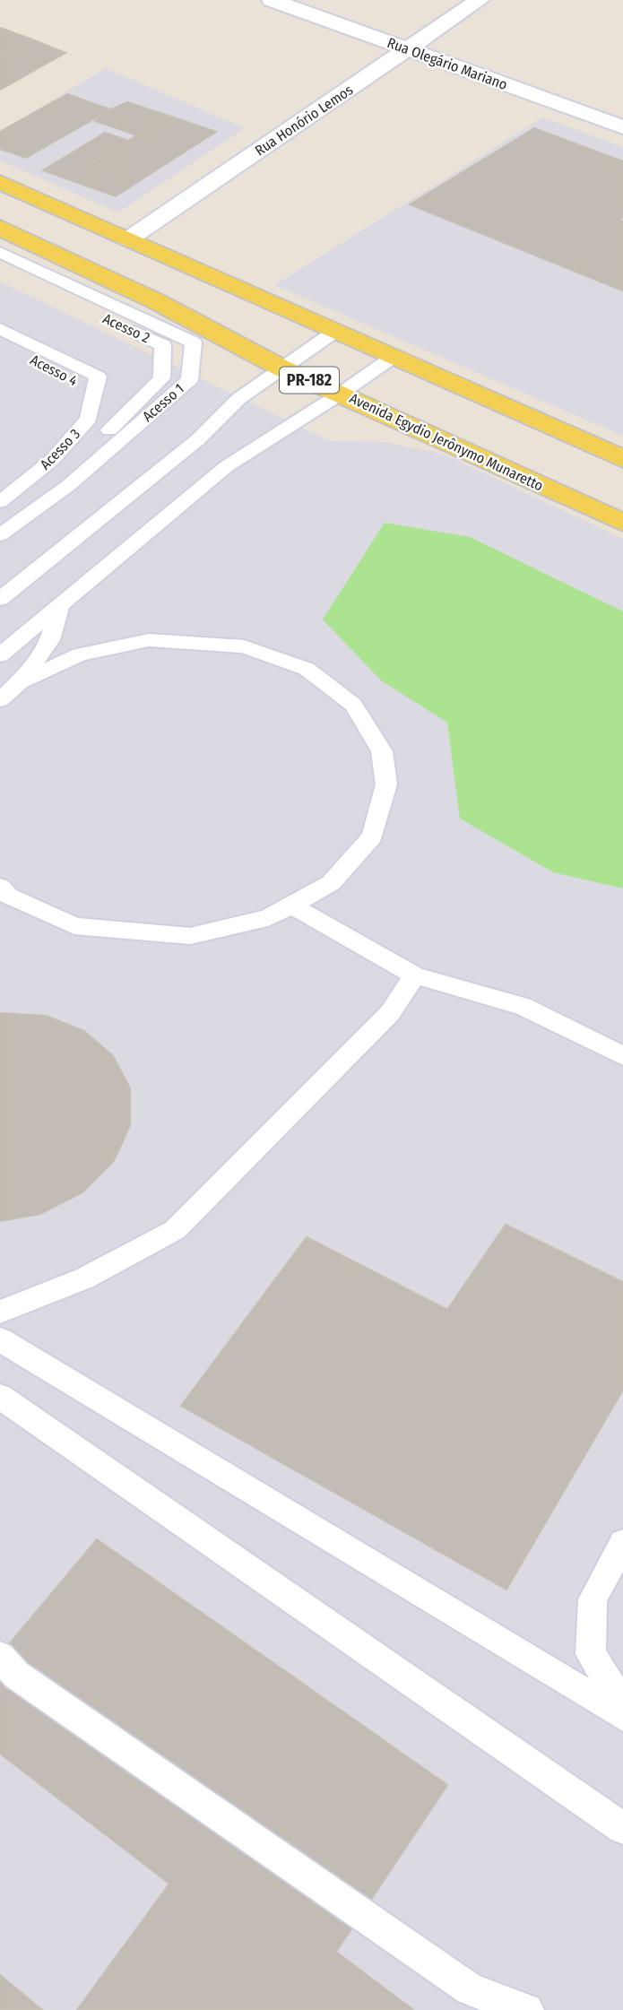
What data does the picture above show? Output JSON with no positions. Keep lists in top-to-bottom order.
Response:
{
  "streets": {
    "main road": ["PR-182", "Avenida Egydio Jerônymo Munaretto"],
    "street": ["Rua Olegário Mariano", "Rua Honório Lemos"],
    "lane": [
      "Acesso 2",
      "Acesso 4",
      "Acesso 1",
      "Acesso 3"
    ]
  },
  "crossings": [
    ["Rua Olegário Mariano", "Rua Honório Lemos"]
  ]
}
